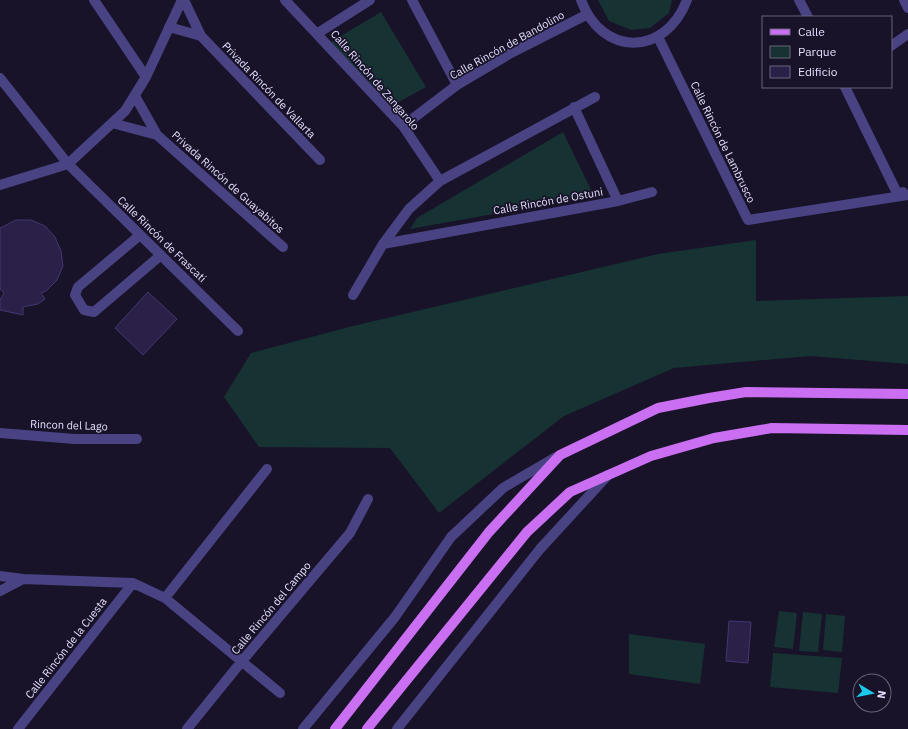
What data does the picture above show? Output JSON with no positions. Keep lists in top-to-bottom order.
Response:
{
  "streets": {
    "street": [
      "Calle Rincón de Bandolino",
      "Calle Rincón de Zangarolo",
      "Privada Rincón de Vallarta",
      "Calle Rincón de Lambrusco",
      "Privada Rincón de Guayabitos",
      "Calle Rincón de Ostuni",
      "Calle Rincón de Frascati",
      "Rincon del Lago",
      "Calle Rincón del Campo",
      "Calle Rincón de la Cuesta"
    ]
  },
  "crossings": [
    ["Calle Rincón de Bandolino", "Calle Rincón de Zangarolo"]
  ],
  "legend": ["Calle", "Parque", "Edificio"],
  "north": "right"
}
